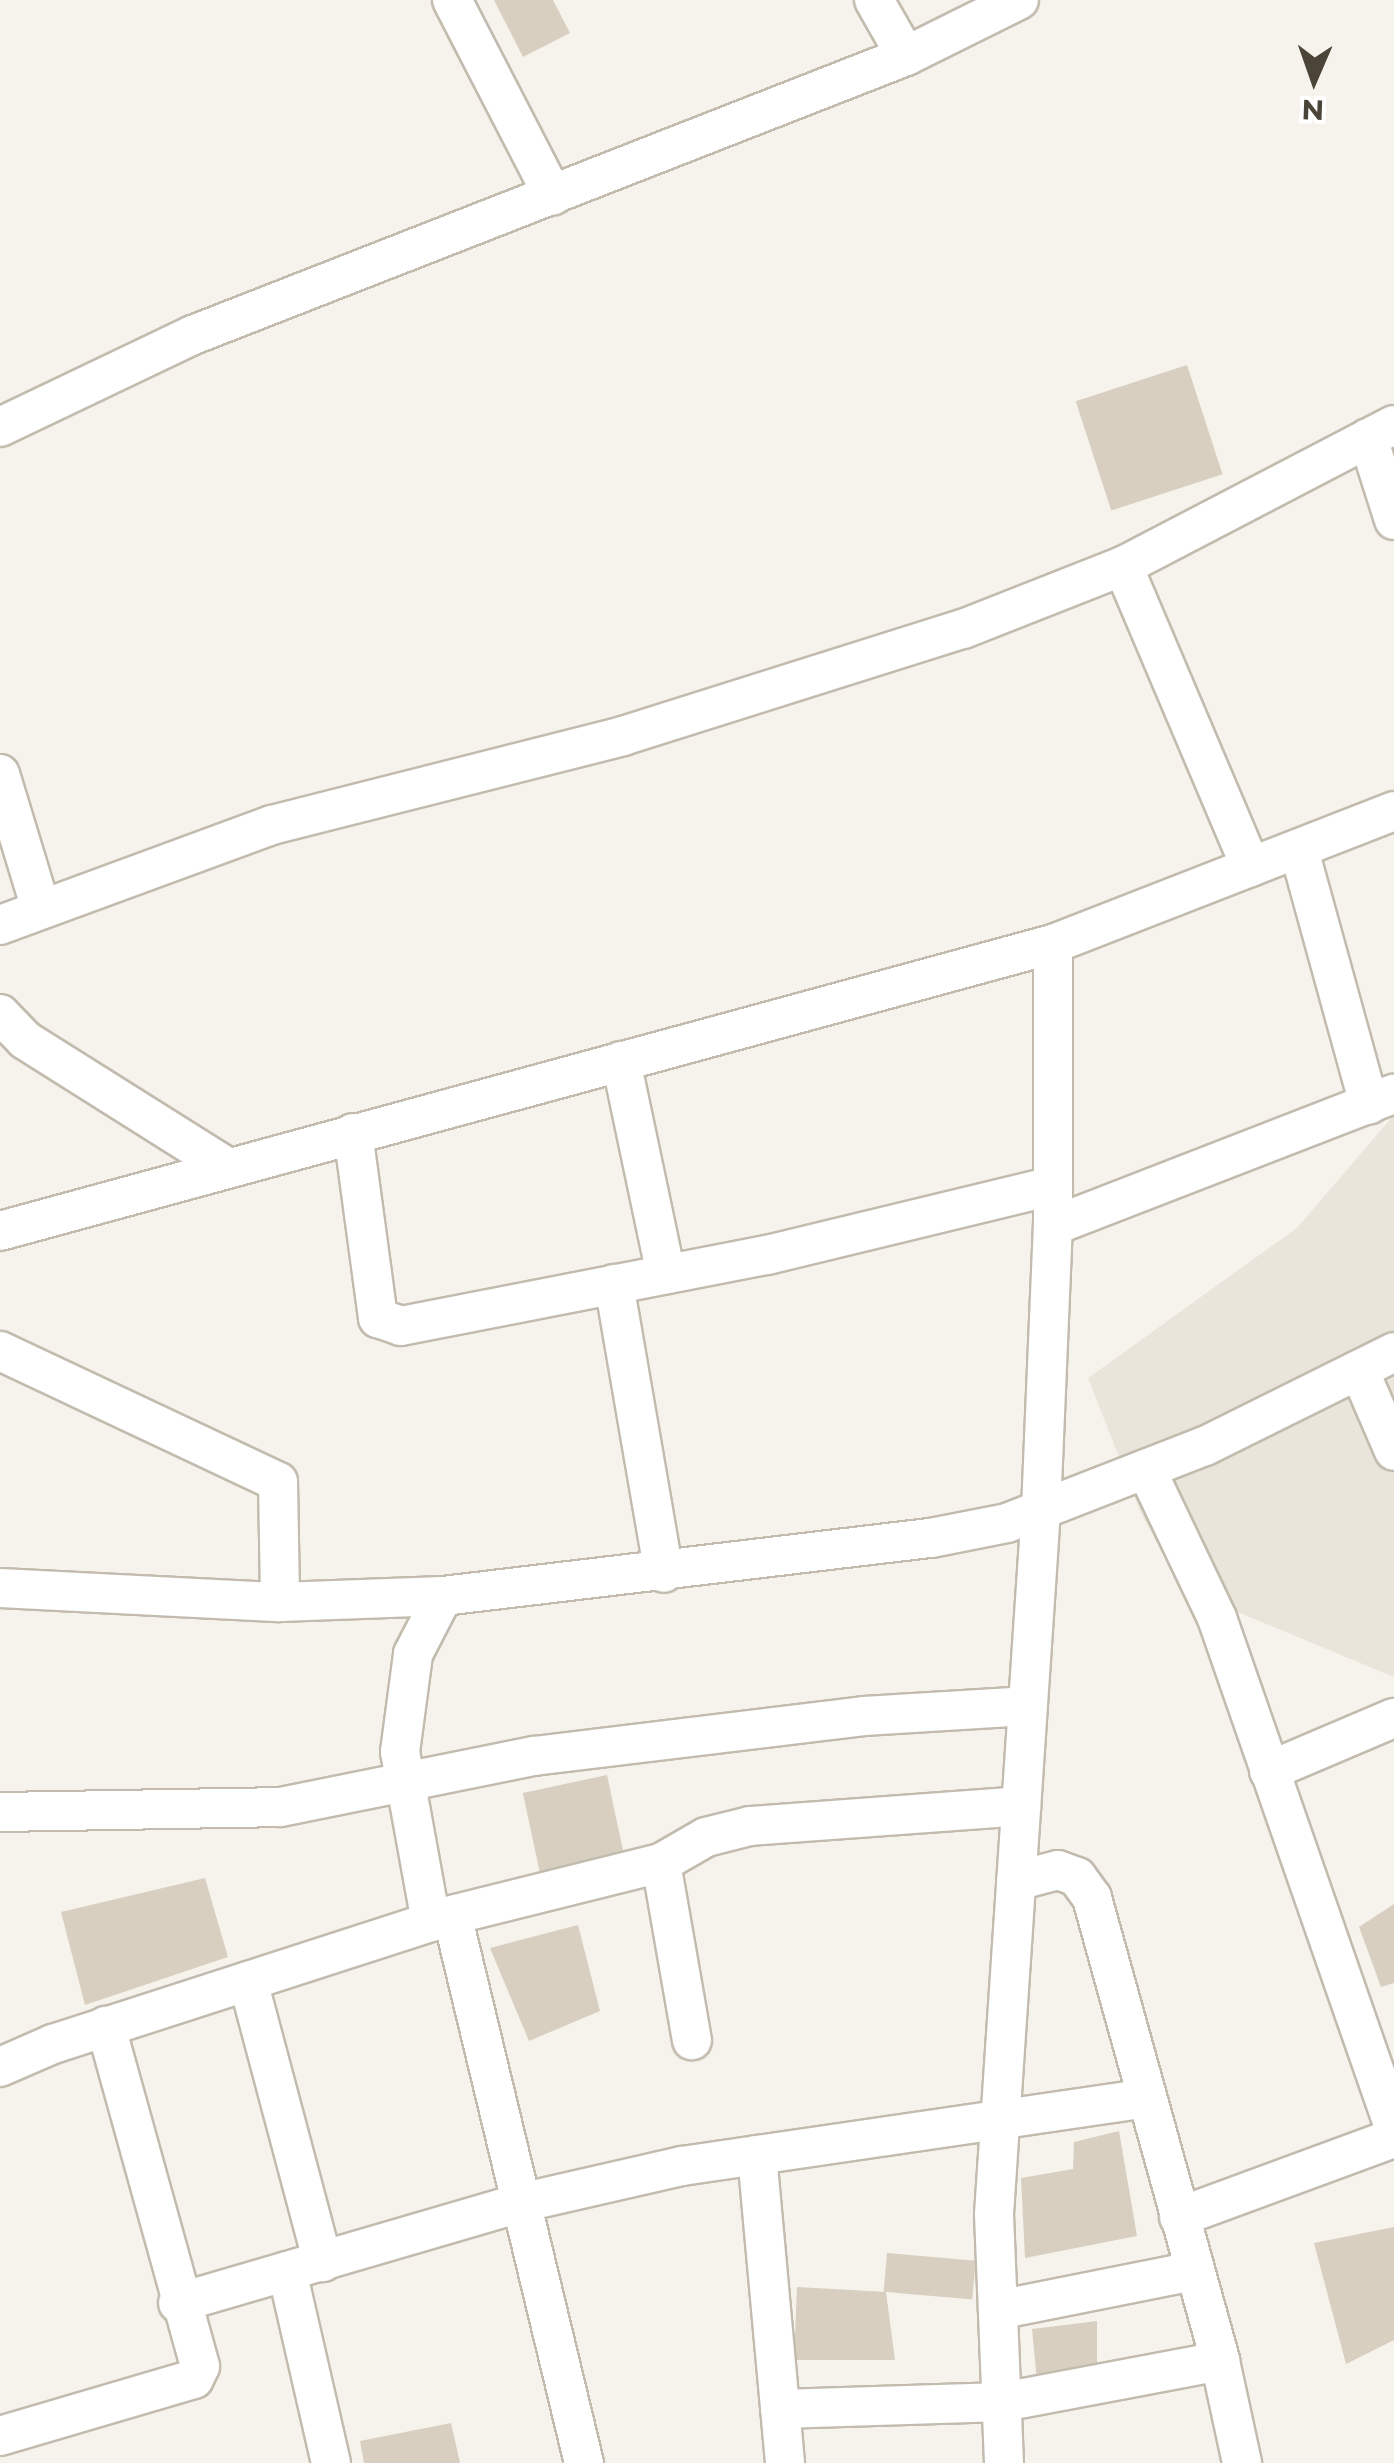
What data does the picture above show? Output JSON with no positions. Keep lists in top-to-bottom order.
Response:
{
  "north": "bottom"
}
